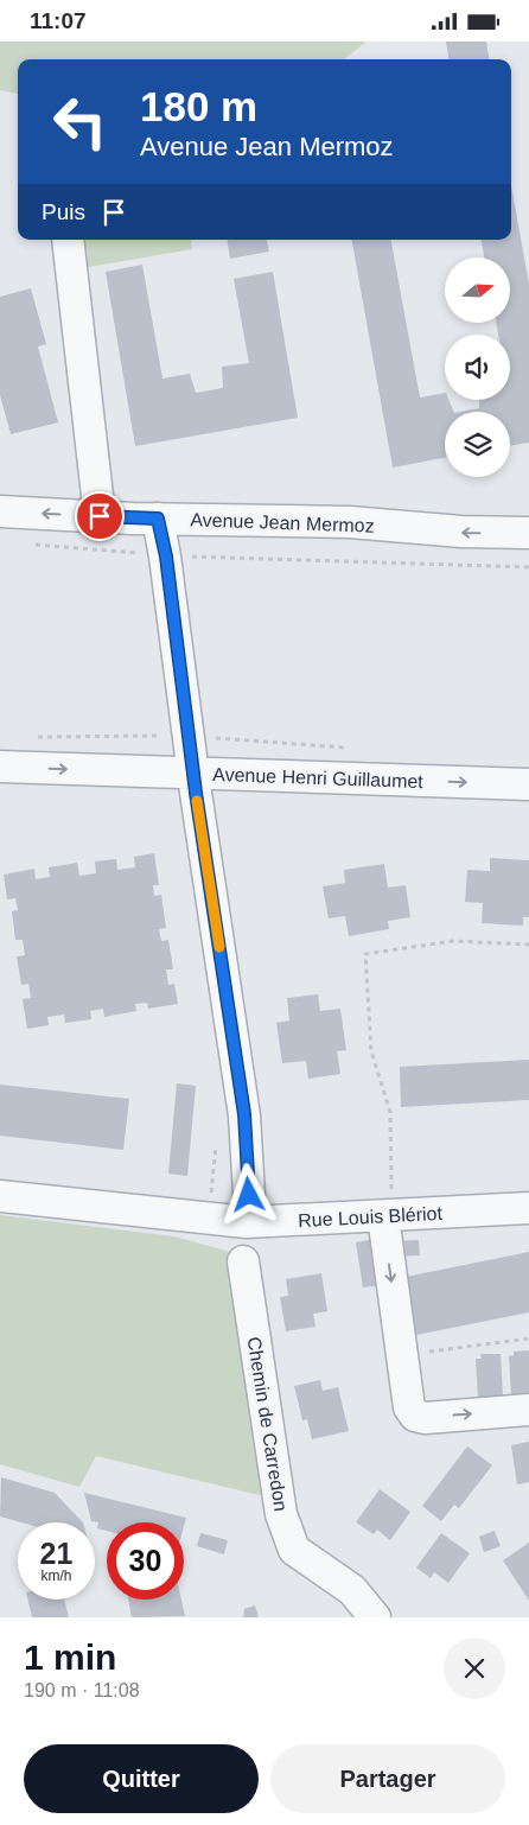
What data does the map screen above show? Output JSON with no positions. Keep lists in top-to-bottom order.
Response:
{
  "streets": {
    "street": [
      "Avenue Jean Mermoz",
      "Avenue Henri Guillaumet",
      "Rue Louis Blériot",
      "Chemin de Carredon"
    ]
  },
  "one_way": ["Avenue Jean Mermoz", "Avenue Henri Guillaumet"],
  "north": "right",
  "page": {
    "status": "11:07",
    "turn": ["180 m", "Avenue Jean Mermoz"],
    "then": "Puis",
    "speed": "21 km/h",
    "limit": "30",
    "heading": ["1 min", "190 m · 11:08"],
    "buttons": ["Quitter", "Partager"]
  }
}
